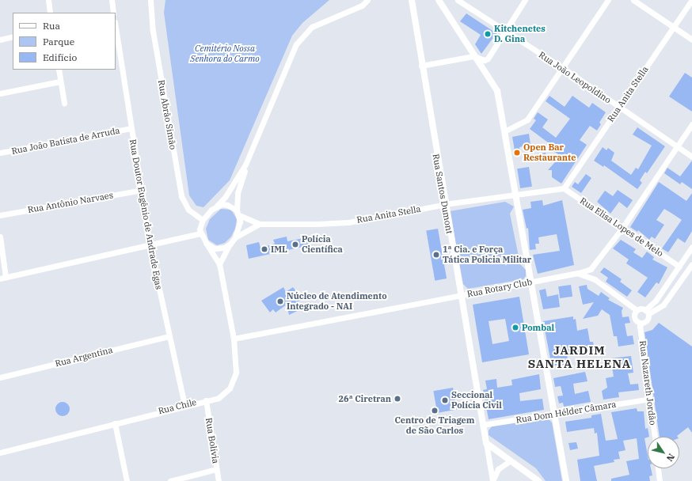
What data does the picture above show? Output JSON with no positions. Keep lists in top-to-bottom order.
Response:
{
  "streets": {
    "street": [
      "Rua João Leopoldino",
      "Rua Anita Stella",
      "Rua Abrão Simão",
      "Rua João Batista de Arruda",
      "Rua Santos Dumont",
      "Rua Antônio Narvaes",
      "Rua Doutor Eugênio de Andrade Egas",
      "Rua Elisa Lopes de Melo",
      "Rua Rotary Club",
      "Rua Argentina",
      "Rua Nazareth Jordão",
      "Rua Chile",
      "Rua Dom Hélder Câmara",
      "Rua Bolívia"
    ]
  },
  "crossings": [
    ["Rua João Leopoldino", "Rua Anita Stella"],
    ["Rua Anita Stella", "Rua Santos Dumont"],
    ["Rua Anita Stella", "Rua Elisa Lopes de Melo"],
    ["Rua João Batista de Arruda", "Rua Doutor Eugênio de Andrade Egas"],
    ["Rua Santos Dumont", "Rua Rotary Club"],
    ["Rua Santos Dumont", "Rua Dom Hélder Câmara"],
    ["Rua Antônio Narvaes", "Rua Doutor Eugênio de Andrade Egas"],
    ["Rua Doutor Eugênio de Andrade Egas", "Rua Argentina"],
    ["Rua Doutor Eugênio de Andrade Egas", "Rua Chile"],
    ["Rua Rotary Club", "Rua Chile"],
    ["Rua Nazareth Jordão", "Rua Dom Hélder Câmara"],
    ["Rua Chile", "Rua Bolívia"]
  ],
  "districts": ["JARDIM SANTA HELENA"],
  "parks": ["Cemitério Nossa Senhora do Carmo"],
  "places": [
    "Kitchenetes D. Gina",
    "Open Bar Restaurante",
    "Polícia Científica",
    "IML",
    "1ª Cia. e Força Tática Policia Militar",
    "Núcleo de Atendimento Integrado - NAI",
    "Pombal",
    "26ª Ciretran",
    "Seccional Polícia Civil",
    "Centro de Triagem de São Carlos"
  ],
  "legend": ["Rua", "Parque", "Edifício"],
  "north": "bottom right"
}
